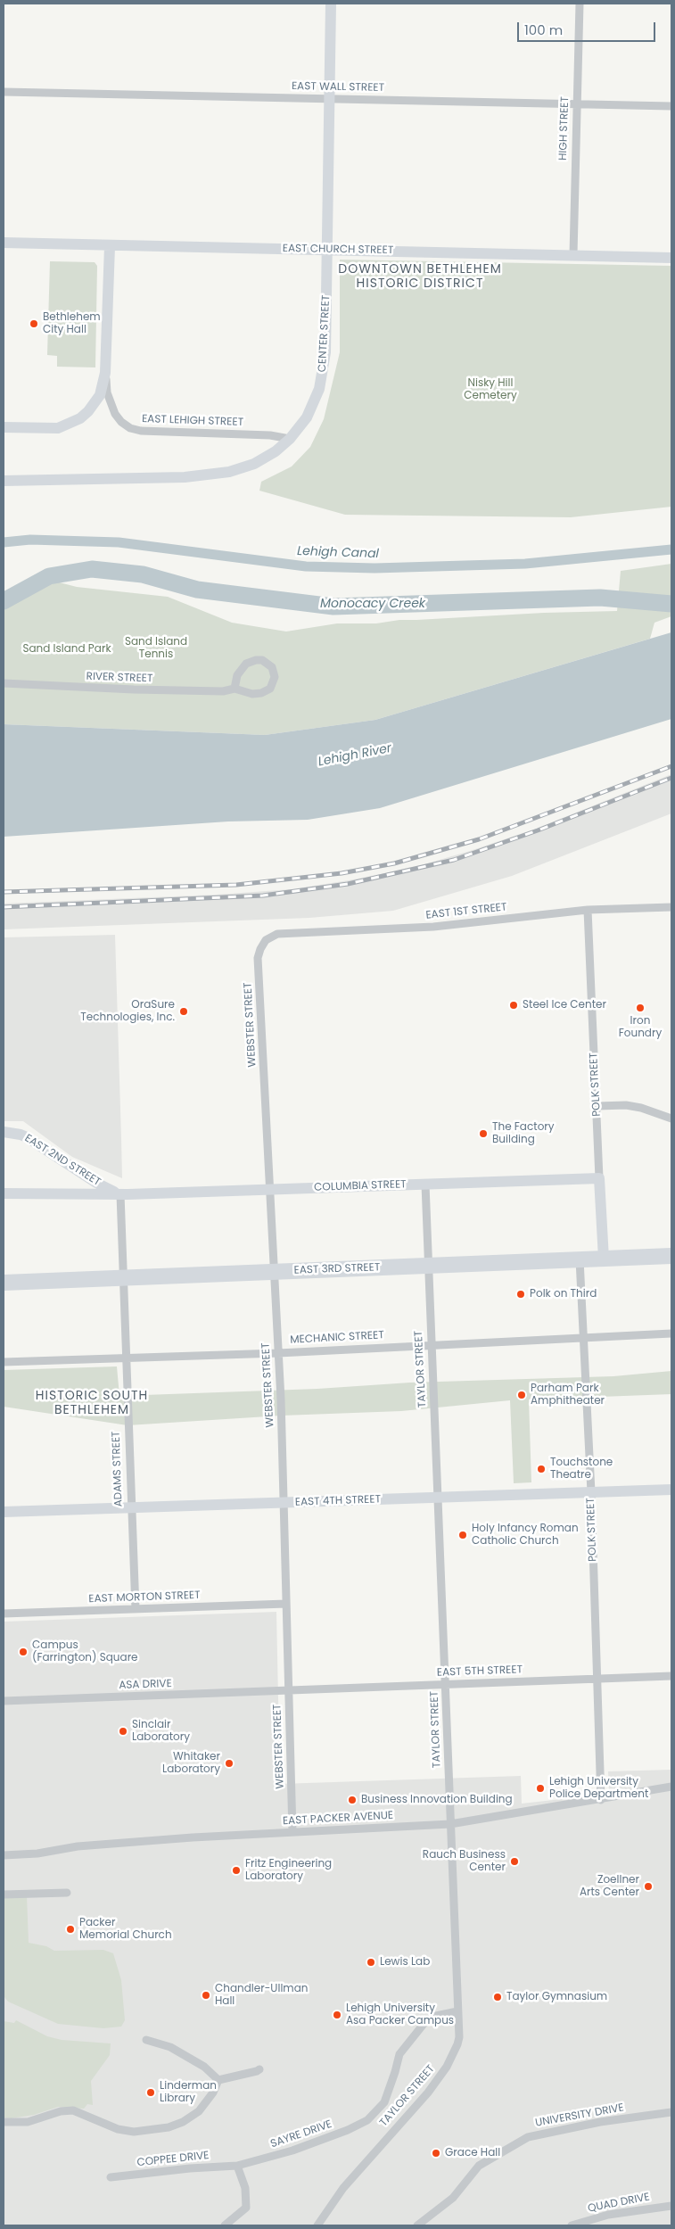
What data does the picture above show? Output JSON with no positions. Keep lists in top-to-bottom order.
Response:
{
  "streets": {
    "highway": ["EAST 3RD STREET"],
    "main road": [
      "EAST CHURCH STREET",
      "CENTER STREET",
      "POLK STREET",
      "EAST 2ND STREET",
      "COLUMBIA STREET",
      "EAST 4TH STREET"
    ],
    "street": [
      "EAST WALL STREET",
      "HIGH STREET",
      "EAST LEHIGH STREET",
      "RIVER STREET",
      "EAST 1ST STREET",
      "WEBSTER STREET",
      "MECHANIC STREET",
      "TAYLOR STREET",
      "ADAMS STREET",
      "EAST MORTON STREET",
      "EAST 5TH STREET",
      "ASA DRIVE",
      "EAST PACKER AVENUE",
      "UNIVERSITY DRIVE",
      "SAYRE DRIVE",
      "COPPEE DRIVE",
      "QUAD DRIVE"
    ]
  },
  "crossings": [
    ["EAST WALL STREET", "HIGH STREET"],
    ["EAST WALL STREET", "CENTER STREET"],
    ["HIGH STREET", "EAST CHURCH STREET"],
    ["EAST CHURCH STREET", "CENTER STREET"],
    ["CENTER STREET", "EAST LEHIGH STREET"],
    ["EAST 1ST STREET", "WEBSTER STREET"],
    ["EAST 1ST STREET", "POLK STREET"],
    ["WEBSTER STREET", "COLUMBIA STREET"],
    ["WEBSTER STREET", "EAST 3RD STREET"],
    ["WEBSTER STREET", "MECHANIC STREET"],
    ["WEBSTER STREET", "EAST 4TH STREET"],
    ["WEBSTER STREET", "EAST MORTON STREET"],
    ["WEBSTER STREET", "EAST 5TH STREET"],
    ["WEBSTER STREET", "ASA DRIVE"],
    ["WEBSTER STREET", "EAST PACKER AVENUE"],
    ["POLK STREET", "COLUMBIA STREET"],
    ["POLK STREET", "EAST 3RD STREET"],
    ["POLK STREET", "MECHANIC STREET"],
    ["POLK STREET", "EAST 4TH STREET"],
    ["POLK STREET", "EAST 5TH STREET"],
    ["POLK STREET", "EAST PACKER AVENUE"],
    ["EAST 2ND STREET", "COLUMBIA STREET"],
    ["EAST 2ND STREET", "ADAMS STREET"],
    ["COLUMBIA STREET", "TAYLOR STREET"],
    ["COLUMBIA STREET", "ADAMS STREET"],
    ["EAST 3RD STREET", "TAYLOR STREET"],
    ["EAST 3RD STREET", "ADAMS STREET"],
    ["MECHANIC STREET", "TAYLOR STREET"],
    ["MECHANIC STREET", "ADAMS STREET"],
    ["TAYLOR STREET", "EAST 4TH STREET"],
    ["TAYLOR STREET", "EAST 5TH STREET"],
    ["TAYLOR STREET", "EAST PACKER AVENUE"],
    ["TAYLOR STREET", "SAYRE DRIVE"],
    ["ADAMS STREET", "EAST 4TH STREET"],
    ["ADAMS STREET", "EAST MORTON STREET"],
    ["EAST 5TH STREET", "ASA DRIVE"],
    ["SAYRE DRIVE", "COPPEE DRIVE"]
  ],
  "districts": ["DOWNTOWN BETHLEHEM HISTORIC DISTRICT", "HISTORIC SOUTH BETHLEHEM"],
  "water": ["Lehigh Canal", "Monocacy Creek", "Lehigh River"],
  "parks": ["Nisky Hill Cemetery", "Sand Island Tennis", "Sand Island Park"],
  "places": [
    "Bethlehem City Hall",
    "Steel Ice Center",
    "Iron Foundry",
    "OraSure Technologies, Inc.",
    "The Factory Building",
    "Polk on Third",
    "Parham Park Amphitheater",
    "Touchstone Theatre",
    "Holy Infancy Roman Catholic Church",
    "Campus (Farrington) Square",
    "Sinclair Laboratory",
    "Whitaker Laboratory",
    "Lehigh University Police Department",
    "Business Innovation Building",
    "Rauch Business Center",
    "Fritz Engineering Laboratory",
    "Zoellner Arts Center",
    "Packer Memorial Church",
    "Lewis Lab",
    "Chandler-Ullman Hall",
    "Taylor Gymnasium",
    "Lehigh University Asa Packer Campus",
    "Linderman Library",
    "Grace Hall"
  ],
  "scale_bar": "100 m"
}
